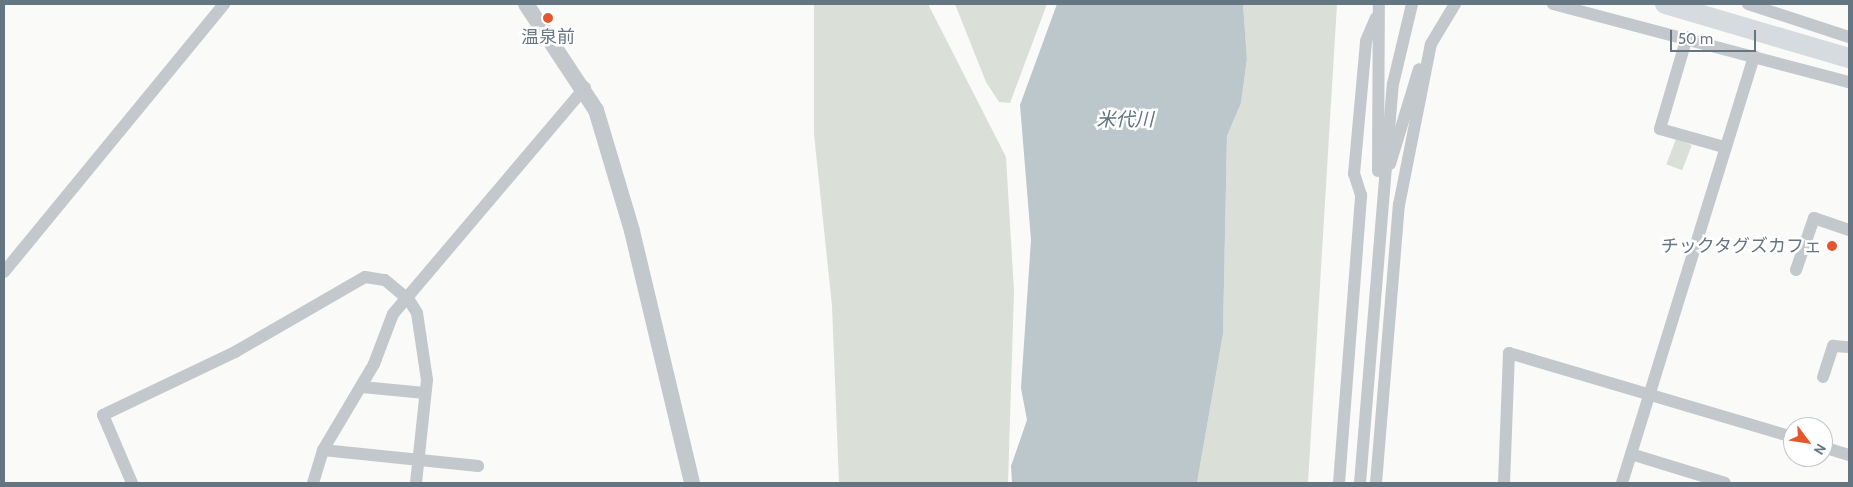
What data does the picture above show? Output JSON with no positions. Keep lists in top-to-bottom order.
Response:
{
  "water": ["米代川"],
  "places": ["温泉前", "チックタグズカフェ"],
  "scale_bar": "50 m",
  "north": "bottom right"
}
